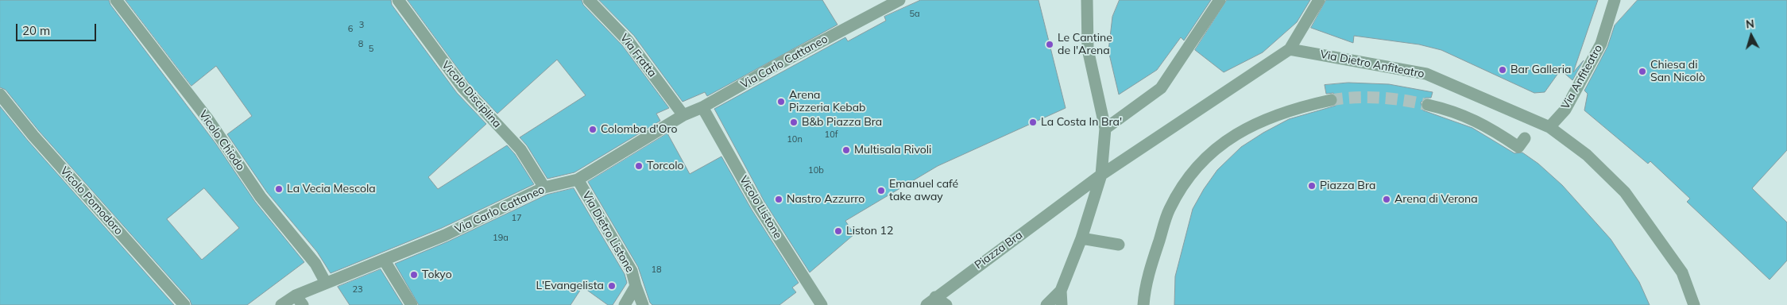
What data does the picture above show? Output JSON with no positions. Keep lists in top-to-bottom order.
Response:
{
  "streets": {
    "street": [
      "Via Fratta",
      "Via Carlo Cattaneo",
      "Via Dietro Anfiteatro",
      "Via Anfiteatro",
      "Vicolo Disciplina",
      "Vicolo Chiodo",
      "Vicolo Pomodoro",
      "Vicolo Listone",
      "Via Dietro Listone",
      "Piazza Bra"
    ]
  },
  "crossings": [
    ["Via Fratta", "Via Carlo Cattaneo"],
    ["Via Carlo Cattaneo", "Vicolo Disciplina"],
    ["Via Carlo Cattaneo", "Vicolo Chiodo"],
    ["Via Carlo Cattaneo", "Vicolo Listone"],
    ["Via Carlo Cattaneo", "Via Dietro Listone"],
    ["Via Dietro Anfiteatro", "Via Anfiteatro"],
    ["Via Dietro Anfiteatro", "Piazza Bra"]
  ],
  "places": [
    "Le Cantine de l'Arena",
    "Bar Galleria",
    "Chiesa di San Nicolò",
    "Arena Pizzeria Kebab",
    "B&b Piazza Bra",
    "La Costa In Bra'",
    "Colomba d'Oro",
    "Multisala Rivoli",
    "Torcolo",
    "Piazza Bra",
    "La Vecia Mescola",
    "Emanuel café take away",
    "Nastro Azzurro",
    "Arena di Verona",
    "Liston 12",
    "Tokyo",
    "L'Evangelista"
  ],
  "house_numbers": [
    "5a",
    "3",
    "6",
    "8",
    "5",
    "10f",
    "10n",
    "10b",
    "17",
    "19a",
    "18",
    "23"
  ],
  "scale_bar": "20 m",
  "north": "top"
}
